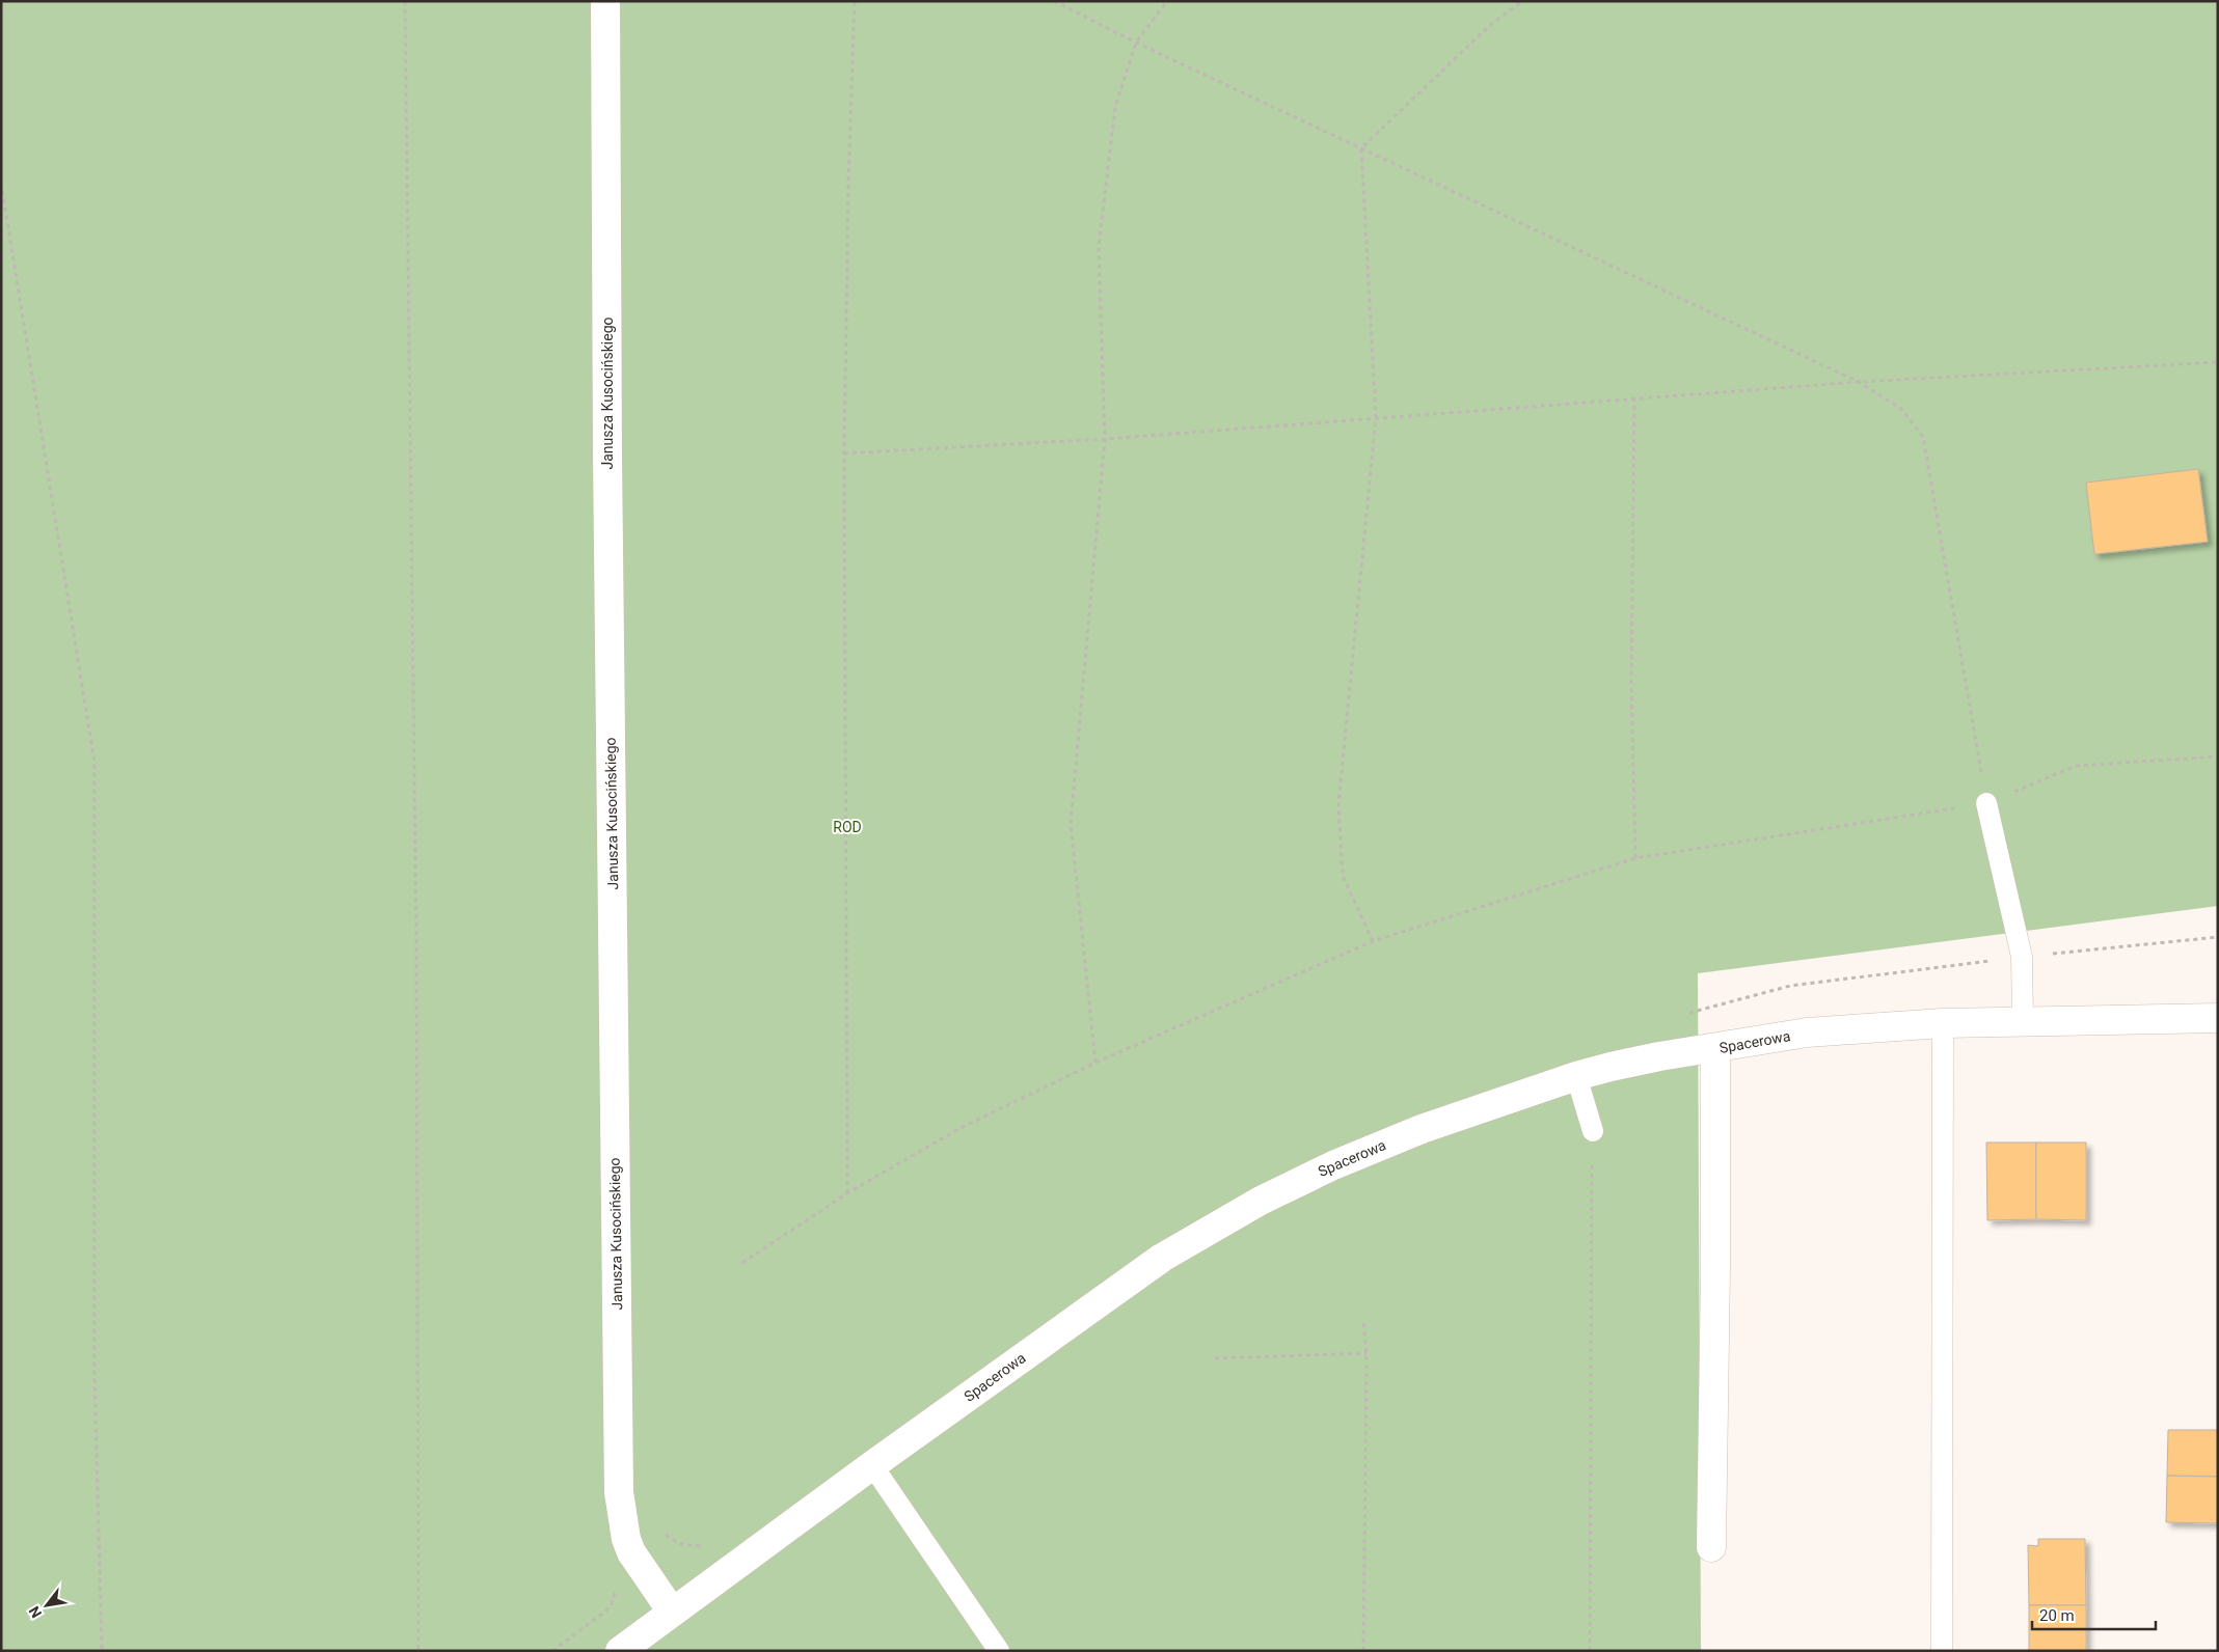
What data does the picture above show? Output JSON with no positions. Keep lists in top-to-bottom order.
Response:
{
  "streets": {
    "street": ["Janusza Kusocińskiego", "Spacerowa"]
  },
  "crossings": [
    ["Janusza Kusocińskiego", "Spacerowa"]
  ],
  "parks": ["ROD"],
  "scale_bar": "20 m",
  "north": "bottom left"
}
